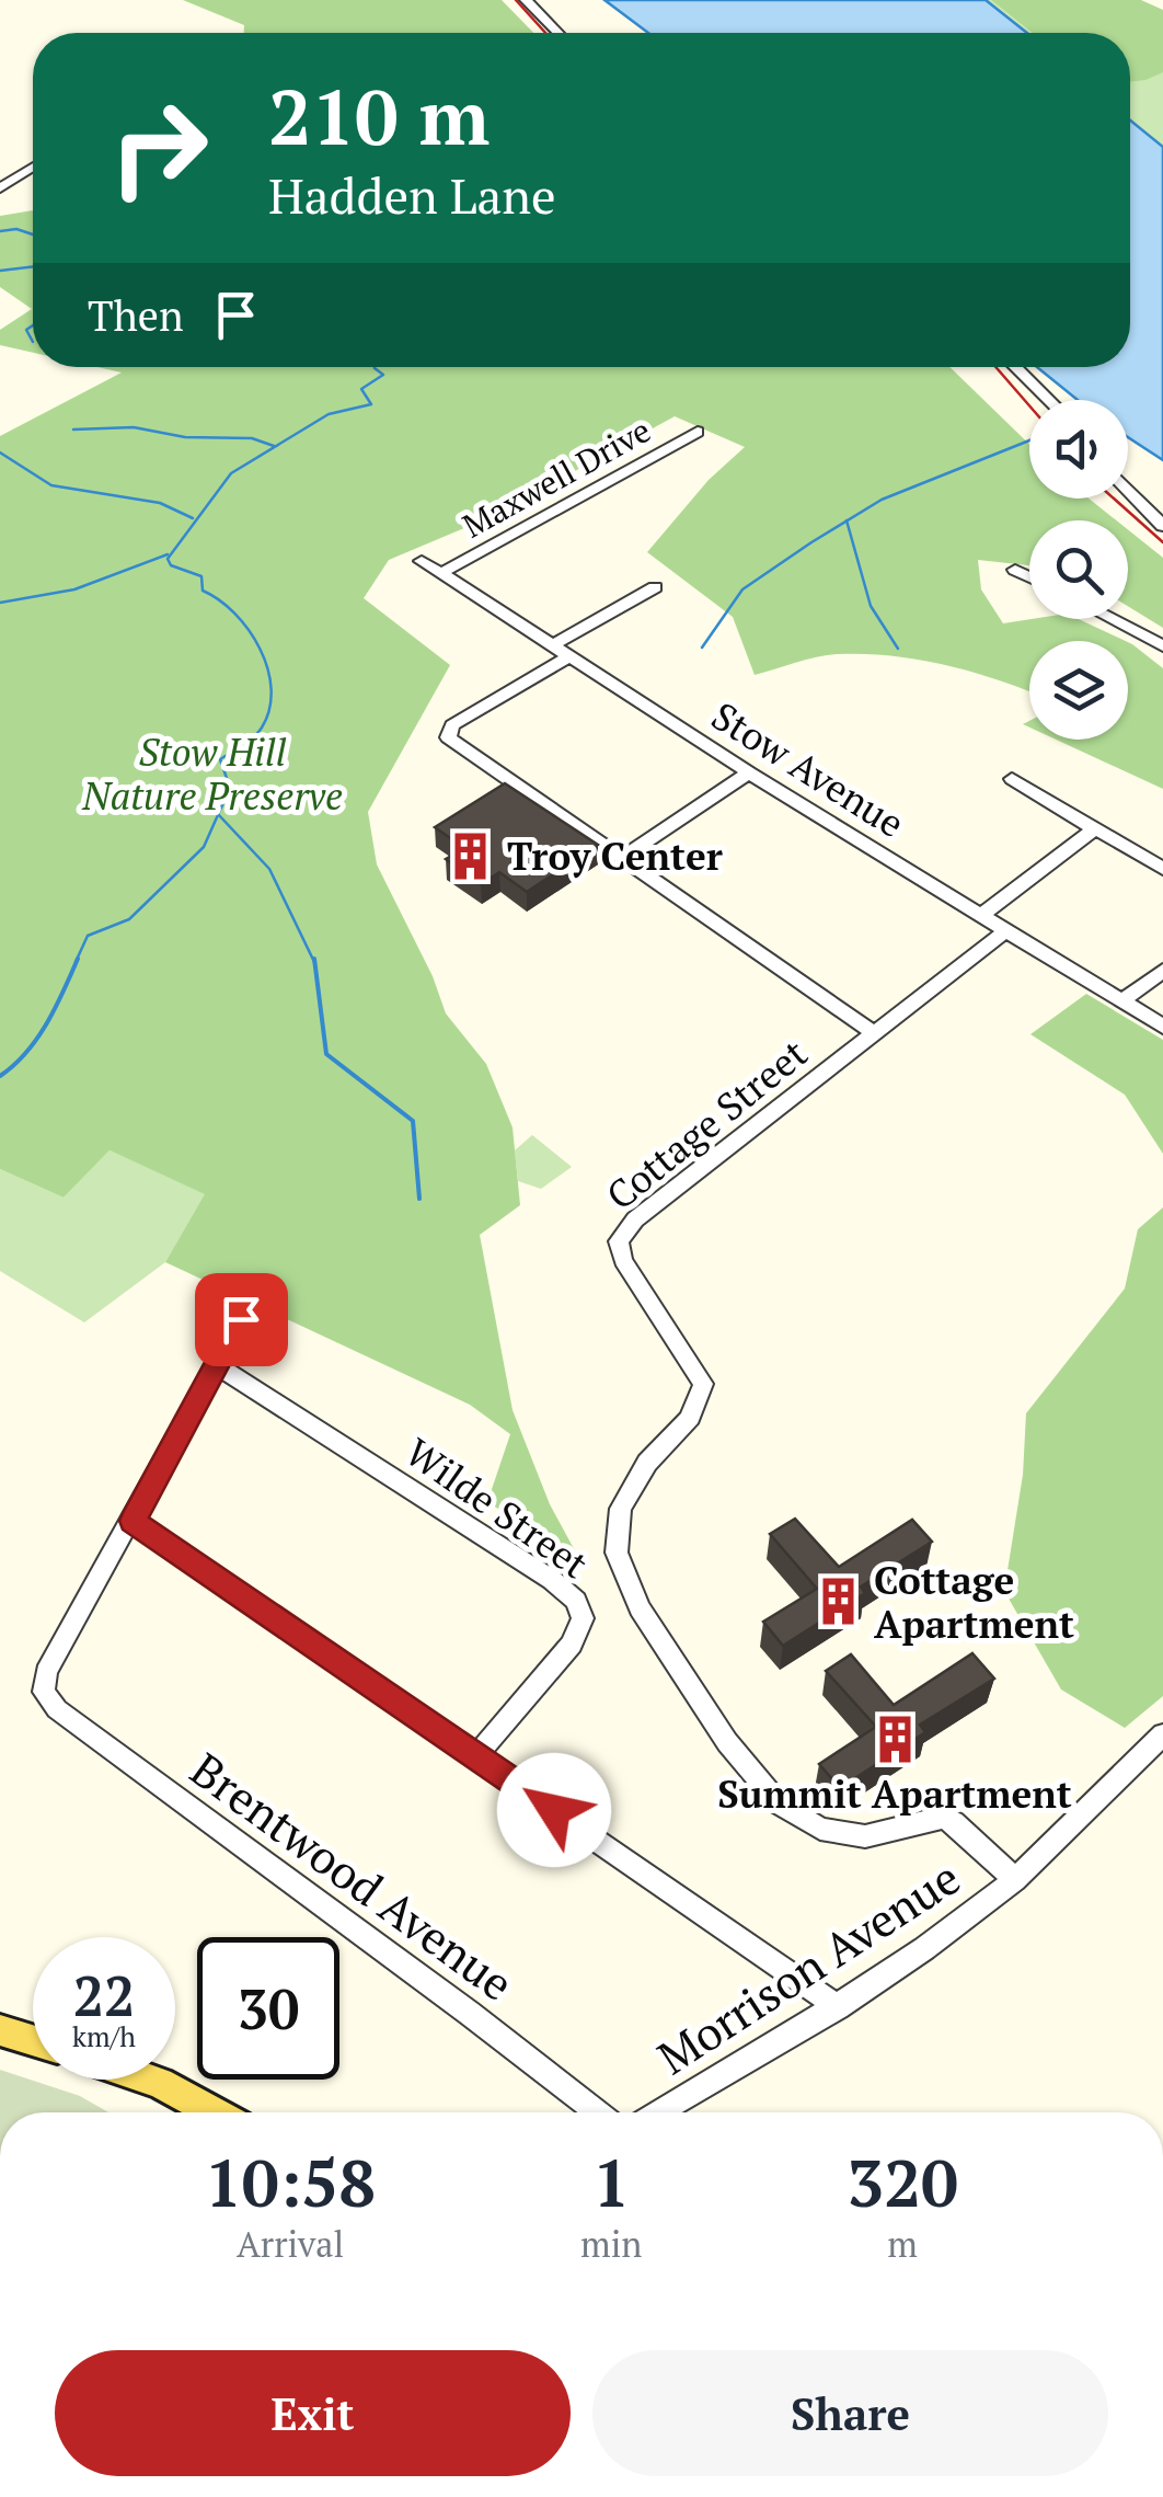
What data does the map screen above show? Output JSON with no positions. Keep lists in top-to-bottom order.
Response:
{
  "streets": {
    "street": [
      "Maxwell Drive",
      "Stow Avenue",
      "Cottage Street",
      "Wilde Street",
      "Brentwood Avenue",
      "Morrison Avenue"
    ]
  },
  "crossings": [
    ["Maxwell Drive", "Stow Avenue"],
    ["Stow Avenue", "Cottage Street"],
    ["Cottage Street", "Morrison Avenue"]
  ],
  "parks": ["Stow Hill Nature Preserve"],
  "places": {
    "building": ["Troy Center", "Cottage Apartment", "Summit Apartment"]
  },
  "page": {
    "turn": ["210 m", "Hadden Lane"],
    "then": "Then",
    "speed": "22 km/h",
    "limit": "30",
    "eta": [
      "10:58",
      "Arrival",
      "1",
      "min",
      "320",
      "m"
    ],
    "buttons": ["Exit", "Share"]
  }
}
